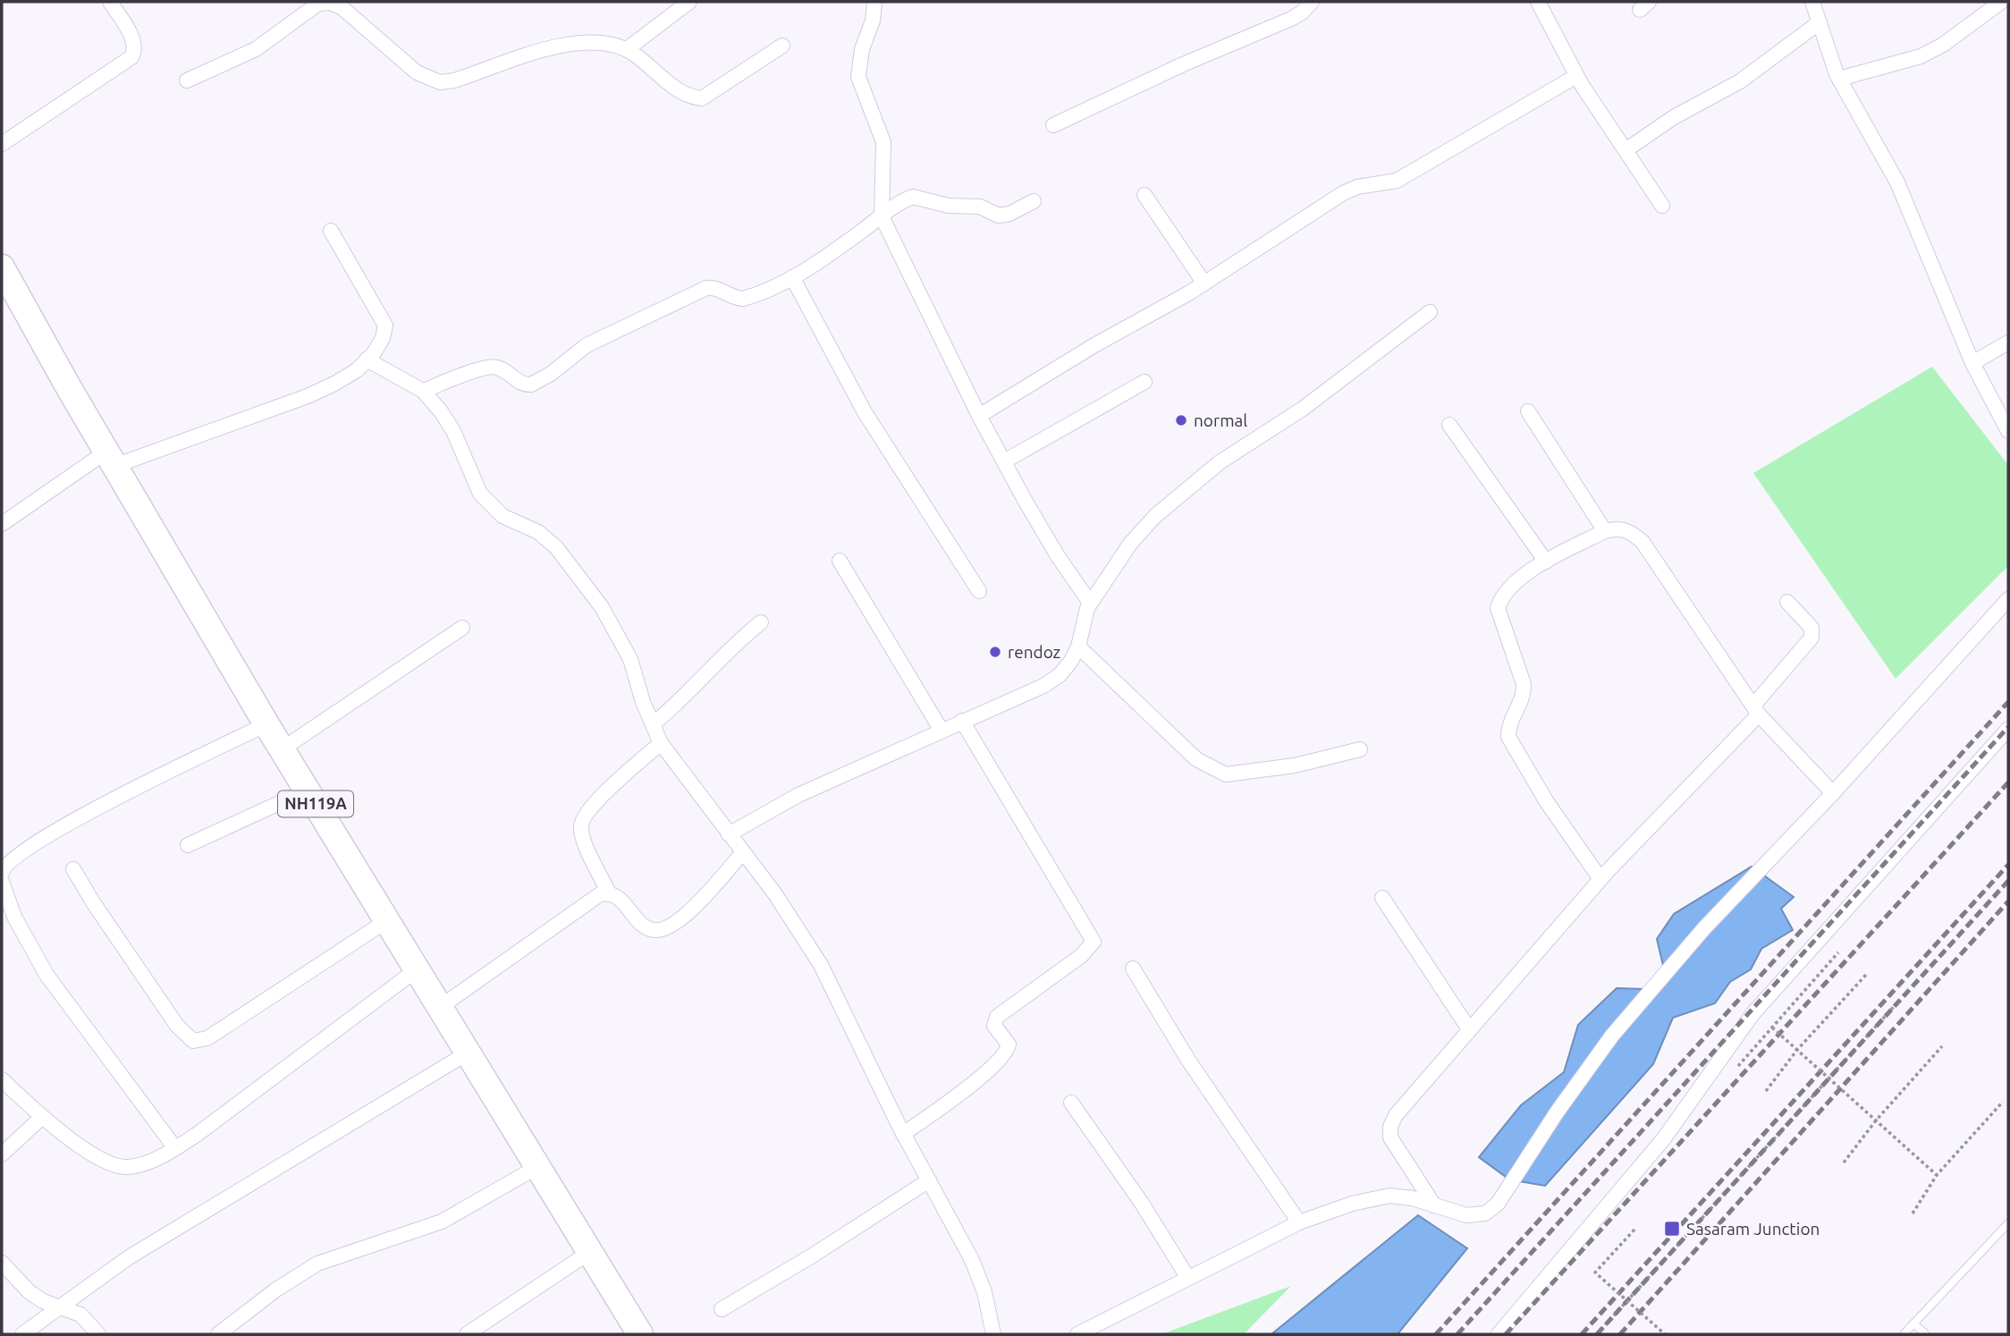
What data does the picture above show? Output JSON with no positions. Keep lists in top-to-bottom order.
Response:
{
  "streets": {
    "highway": ["NH119A"]
  },
  "places": {
    "other": ["normal", "rendoz"],
    "transit": ["Sasaram Junction"]
  }
}
